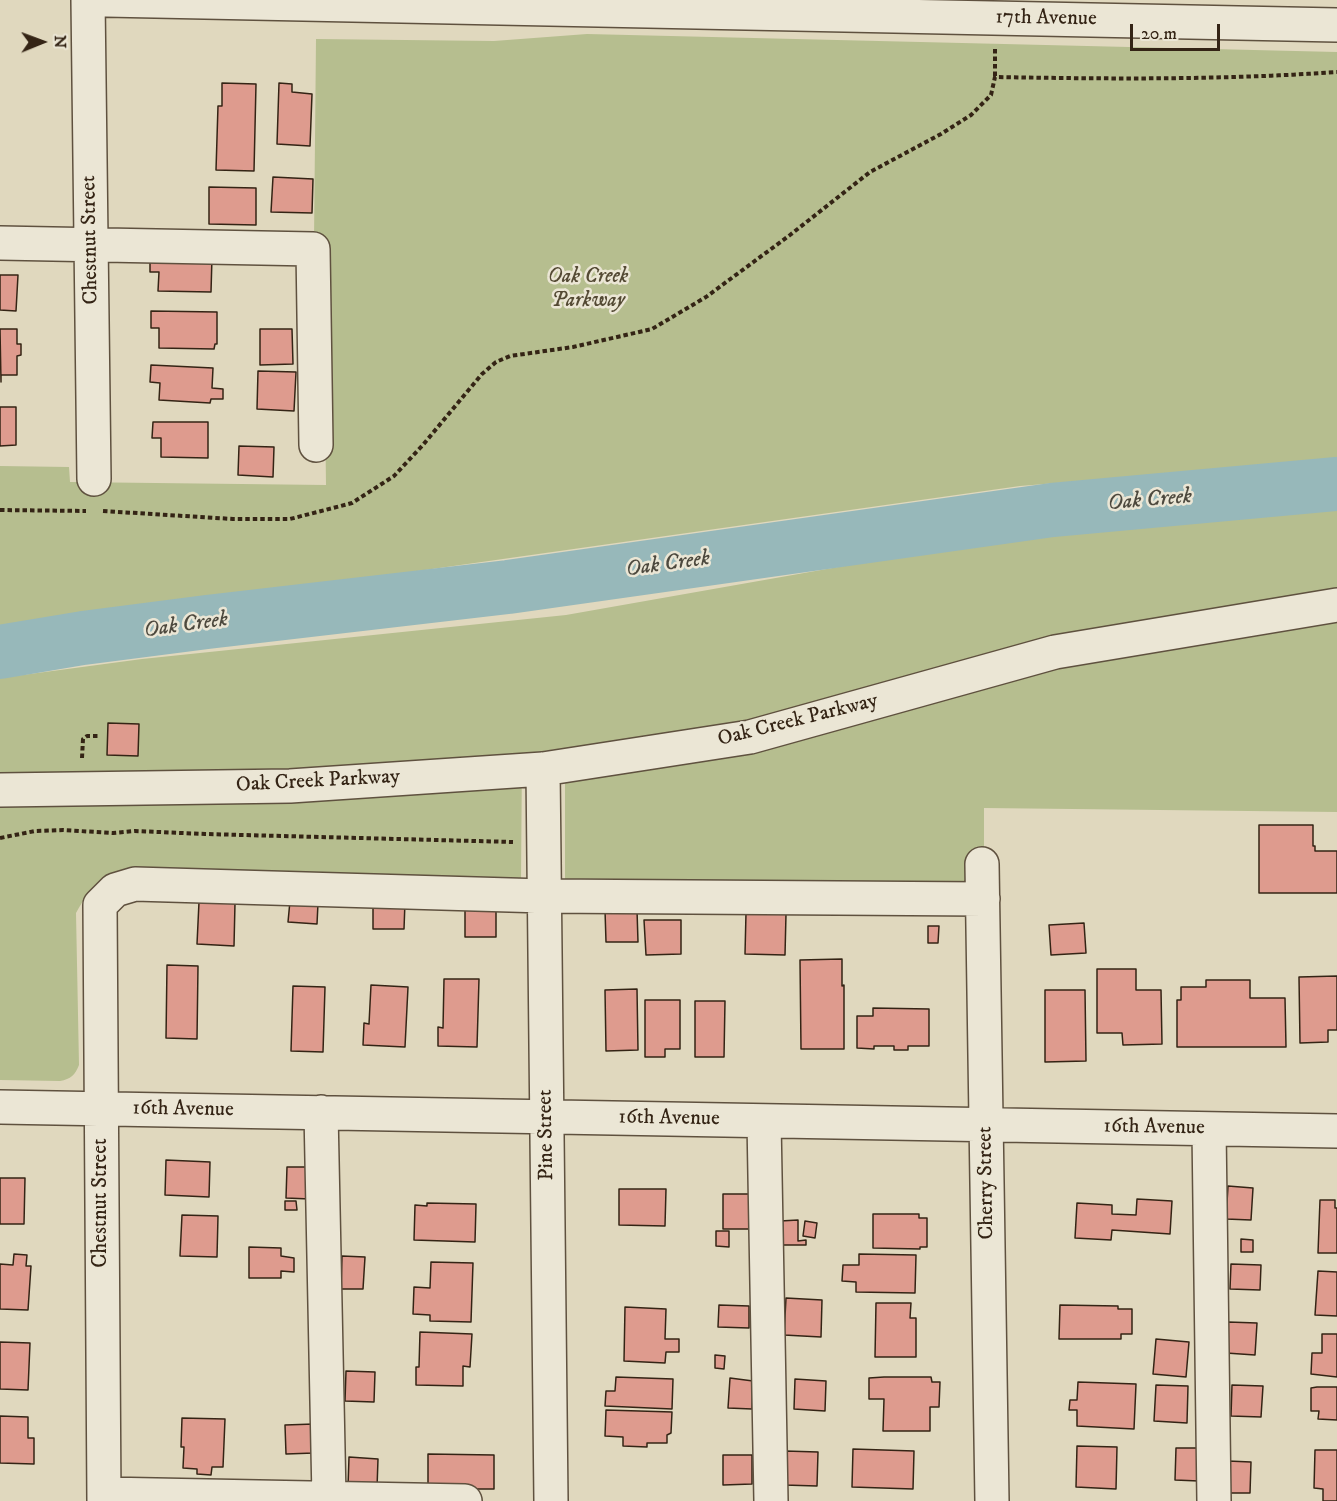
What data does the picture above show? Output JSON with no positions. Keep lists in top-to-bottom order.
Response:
{
  "streets": {
    "street": [
      "17th Avenue",
      "Chestnut Street",
      "Oak Creek Parkway",
      "16th Avenue",
      "Pine Street",
      "Cherry Street"
    ]
  },
  "crossings": [
    ["Chestnut Street", "16th Avenue"],
    ["Chestnut Street", "Pine Street"],
    ["Oak Creek Parkway", "Pine Street"],
    ["16th Avenue", "Pine Street"],
    ["16th Avenue", "Cherry Street"]
  ],
  "water": ["Oak Creek"],
  "parks": ["Oak Creek Parkway"],
  "scale_bar": "20 m",
  "north": "right"
}
